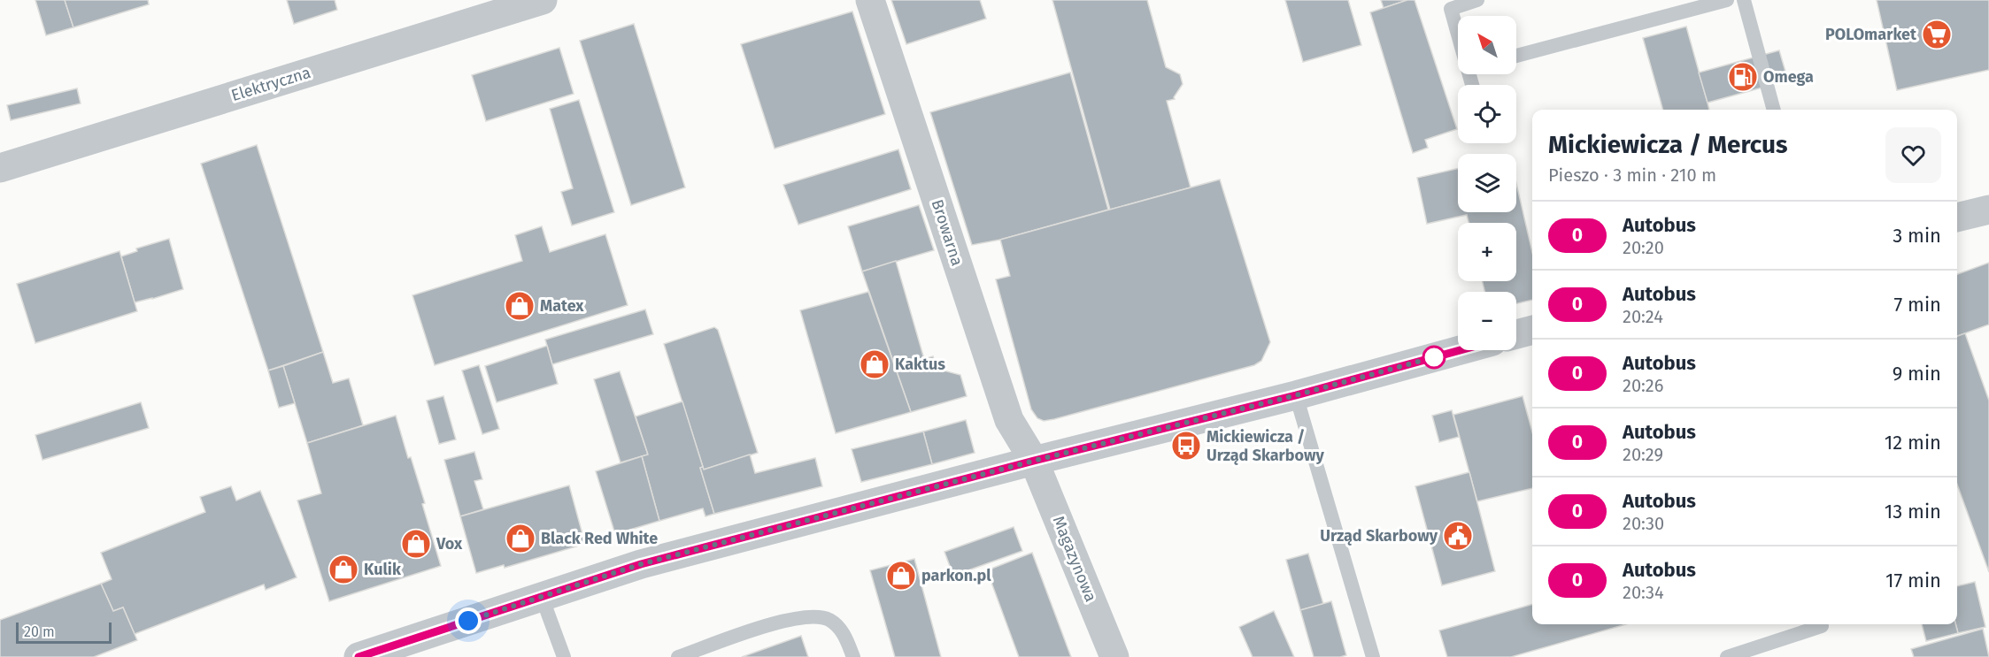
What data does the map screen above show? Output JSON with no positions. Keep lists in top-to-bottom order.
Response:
{
  "streets": {
    "street": ["Elektryczna", "Browarna", "Magazynowa"]
  },
  "crossings": [
    ["Browarna", "Magazynowa"]
  ],
  "places": {
    "supermarket": ["POLOmarket"],
    "fuel station": ["Omega"],
    "shop": [
      "Matex",
      "Kaktus",
      "Black Red White",
      "Vox",
      "Kulik",
      "parkon.pl"
    ],
    "bus stop": ["Mickiewicza / Urząd Skarbowy"],
    "public building": ["Urząd Skarbowy"]
  },
  "lines": ["bus line 0"],
  "scale_bar": "20 m",
  "north": "top left",
  "page": {
    "map_buttons": ["+", "−"],
    "heading": ["Mickiewicza / Mercus", "Pieszo · 3 min · 210 m"],
    "list": [
      {
        "mark": "0",
        "name": "Autobus",
        "note": "20:20",
        "value": "3 min"
      },
      {
        "mark": "0",
        "name": "Autobus",
        "note": "20:24",
        "value": "7 min"
      },
      {
        "mark": "0",
        "name": "Autobus",
        "note": "20:26",
        "value": "9 min"
      },
      {
        "mark": "0",
        "name": "Autobus",
        "note": "20:29",
        "value": "12 min"
      },
      {
        "mark": "0",
        "name": "Autobus",
        "note": "20:30",
        "value": "13 min"
      },
      {
        "mark": "0",
        "name": "Autobus",
        "note": "20:34",
        "value": "17 min"
      }
    ],
    "scale": "20 m"
  }
}
